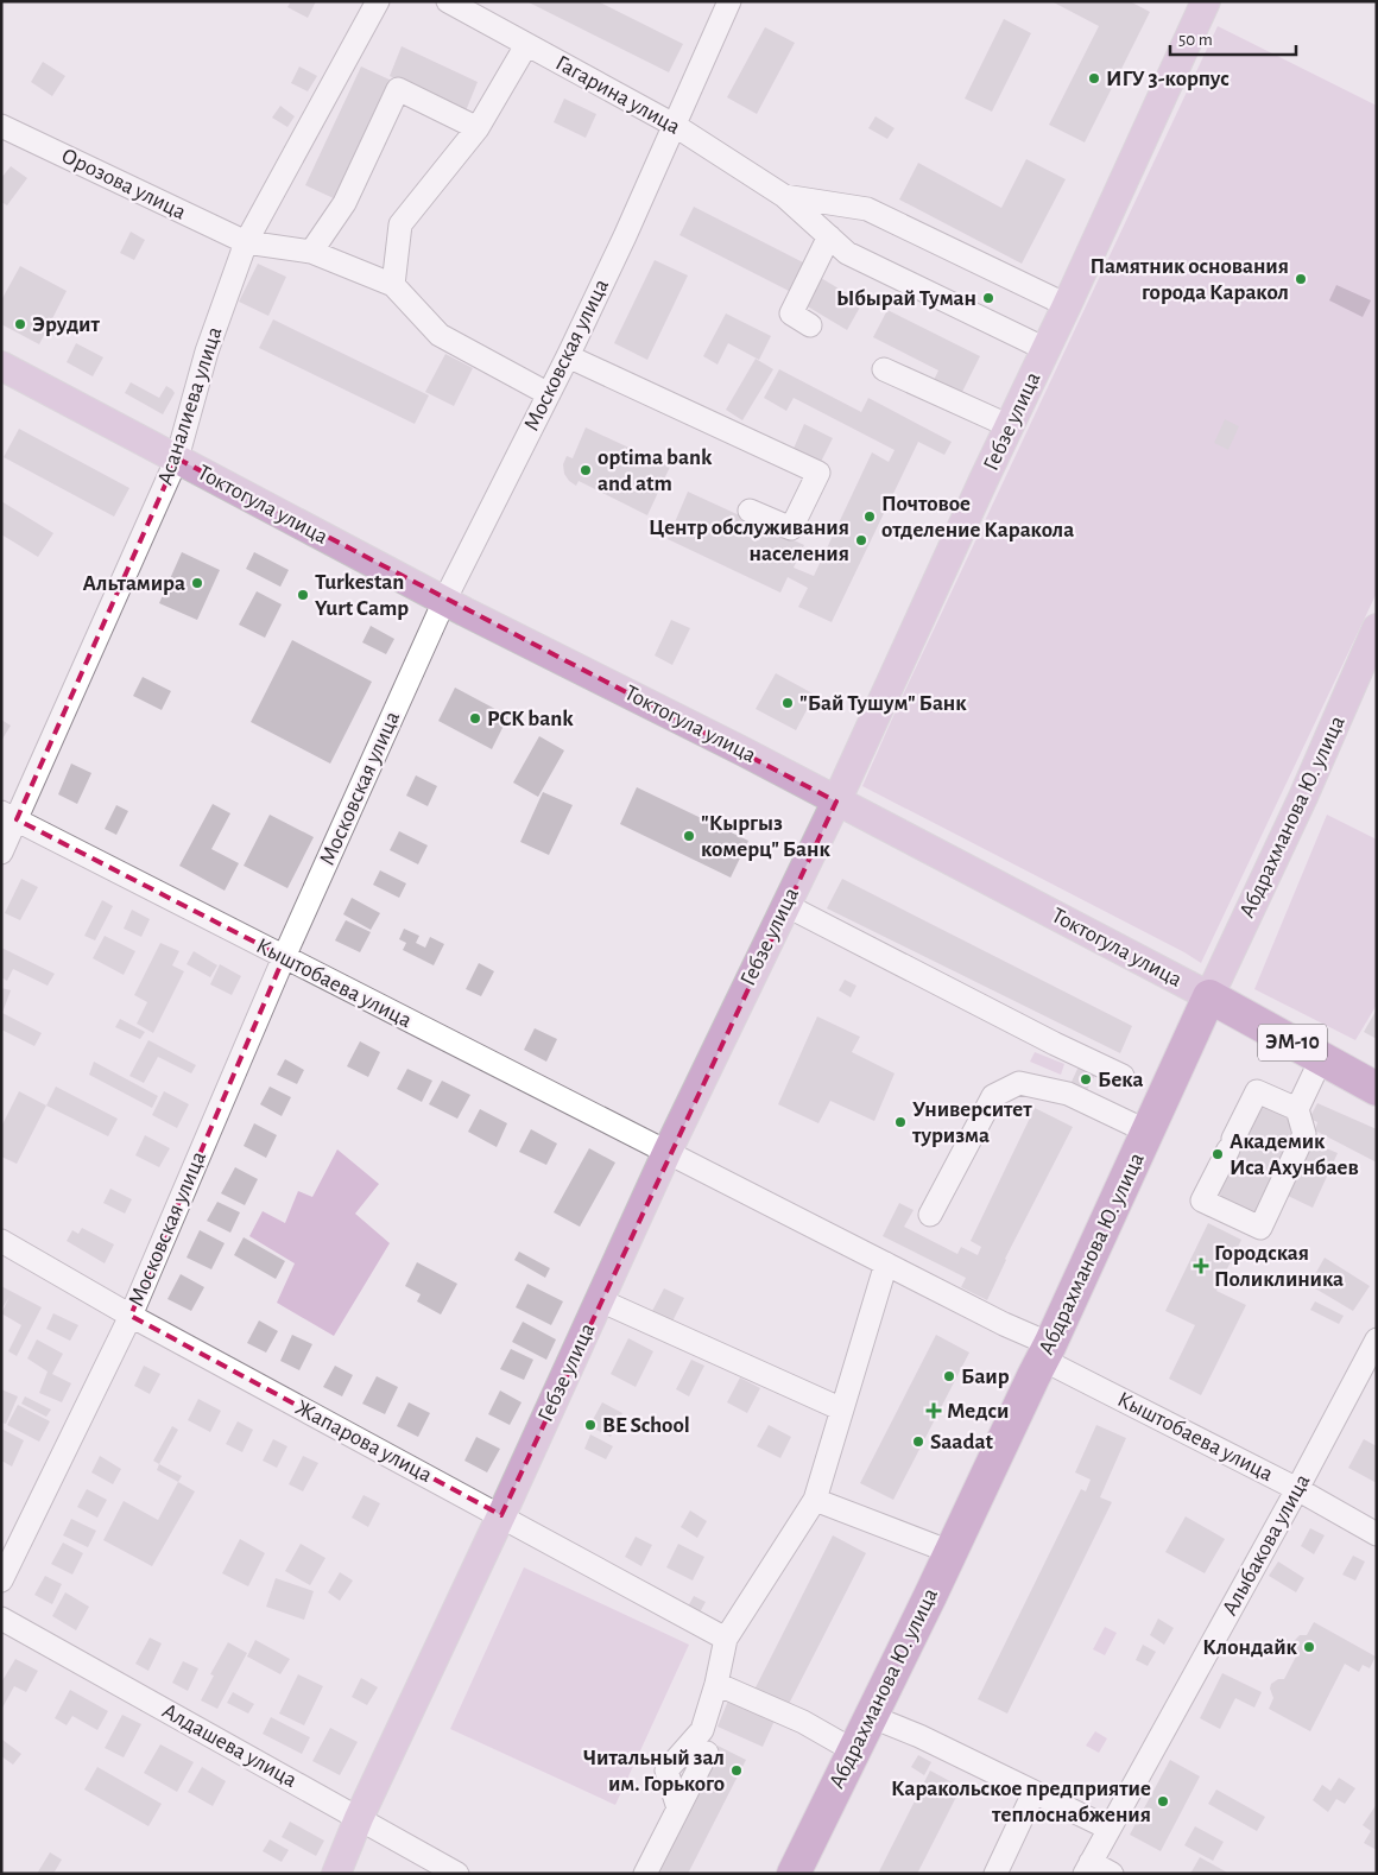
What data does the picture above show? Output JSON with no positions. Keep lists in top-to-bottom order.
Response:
{
  "streets": {
    "highway": ["Токтогула улица", "Абдрахманова Ю. улица", "ЭМ-10"],
    "main road": ["Гебзе улица"],
    "street": [
      "Гагарина улица",
      "Орозова улица",
      "Московская улица",
      "Асаналиева улица",
      "Кыштобаева улица",
      "Жапарова улица",
      "Алыбакова улица",
      "Алдашева улица"
    ]
  },
  "crossings": [
    ["Гагарина улица", "Московская улица"],
    ["Гагарина улица", "Гебзе улица"],
    ["Орозова улица", "Асаналиева улица"],
    ["Московская улица", "Токтогула улица"],
    ["Московская улица", "Кыштобаева улица"],
    ["Московская улица", "Жапарова улица"],
    ["Асаналиева улица", "Токтогула улица"],
    ["Асаналиева улица", "Кыштобаева улица"],
    ["Гебзе улица", "Токтогула улица"],
    ["Гебзе улица", "Кыштобаева улица"],
    ["Гебзе улица", "Жапарова улица"],
    ["Гебзе улица", "Алдашева улица"],
    ["Токтогула улица", "Абдрахманова Ю. улица"],
    ["Абдрахманова Ю. улица", "Кыштобаева улица"],
    ["Кыштобаева улица", "Алыбакова улица"]
  ],
  "places": {
    "other": [
      "ИГУ 3-корпус",
      "Памятник основания города Каракол",
      "Ыбырай Туман",
      "Эрудит",
      "optima bank and atm",
      "Почтовое отделение Каракола",
      "Центр обслуживания населения",
      "Альтамира",
      "Turkestan Yurt Camp",
      "\"Бай Тушум\" Банк",
      "PCK bank",
      "\"Кыргыз комерц\" Банк",
      "Бека",
      "Университет туризма",
      "Академик Иса Ахунбаев",
      "Баир",
      "BE School",
      "Saadat",
      "Клондайк",
      "Читальный зал им. Горького",
      "Каракольское предприятие теплоснабжения"
    ],
    "health": ["Городская Поликлиника", "Медси"]
  },
  "scale_bar": "50 m"
}
